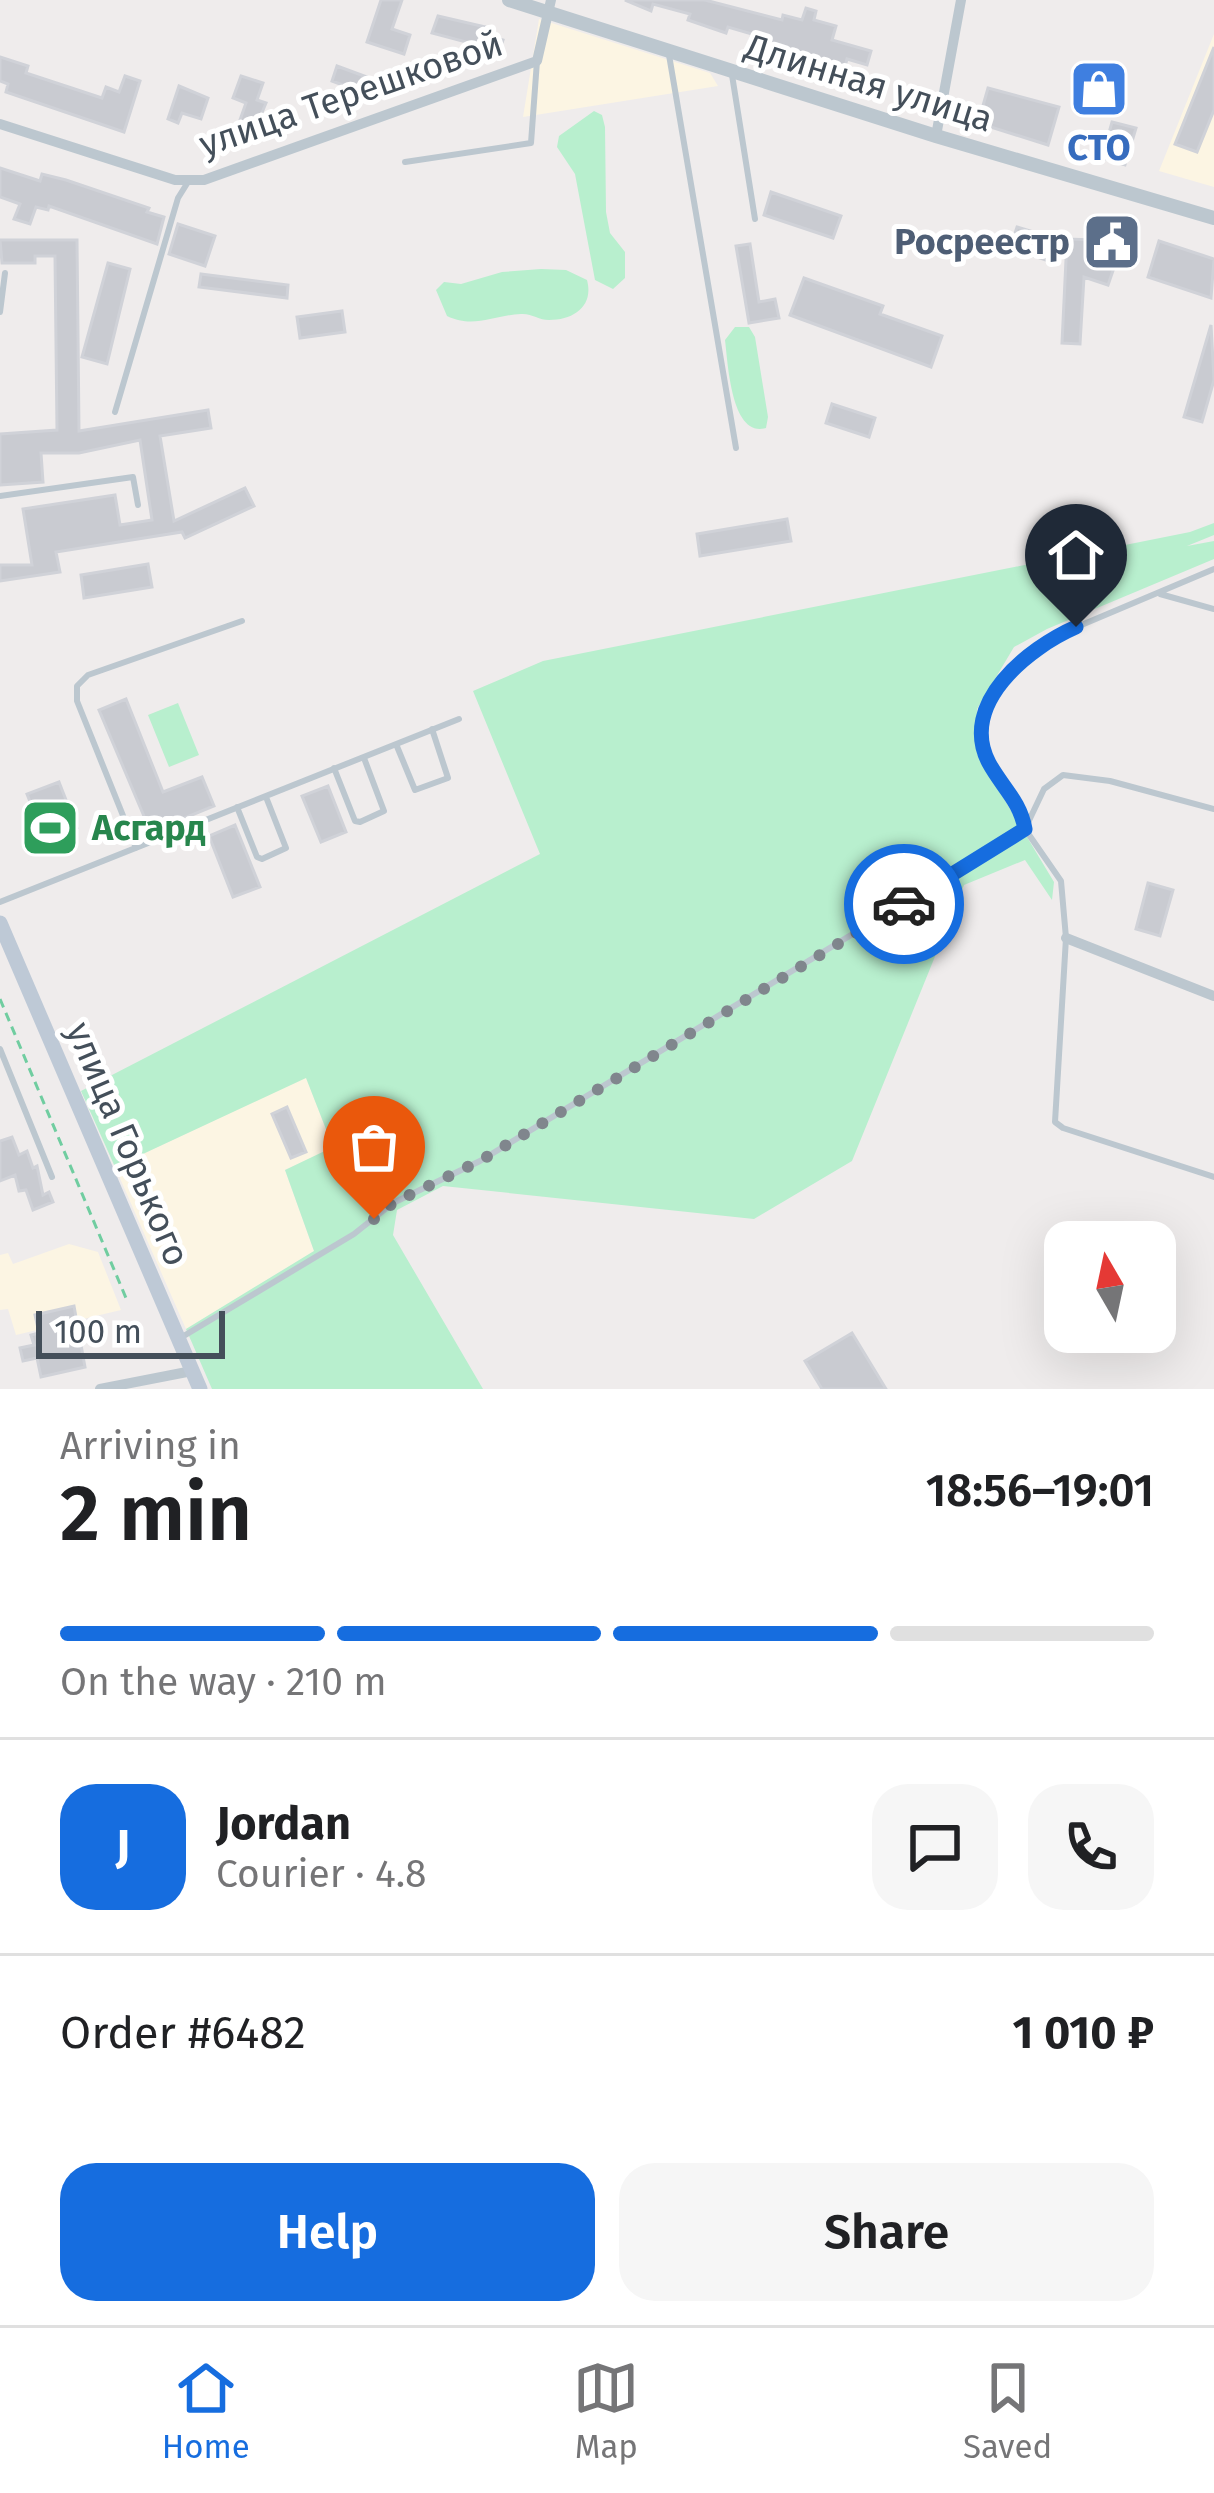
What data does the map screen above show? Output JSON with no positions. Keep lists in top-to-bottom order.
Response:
{
  "streets": {
    "main road": ["улица Горького"],
    "street": ["Длинная улица", "улица Терешковой"]
  },
  "crossings": [
    ["Длинная улица", "улица Терешковой"]
  ],
  "places": {
    "shop": ["СТО"],
    "public building": ["Росреестр"],
    "sports": ["Асгард"]
  },
  "scale_bar": "100 m",
  "north": "top",
  "page": {
    "scale": "100 m",
    "heading": ["2 min", "Arriving in", "18:56–19:01"],
    "panel": [
      "Jordan",
      "Courier · 4.8",
      "Order #6482",
      "1 010 ₽"
    ],
    "bar": "On the way · 210 m",
    "round": "J",
    "buttons": ["Help", "Share"],
    "tabs": ["Home", "Map", "Saved"]
  }
}
